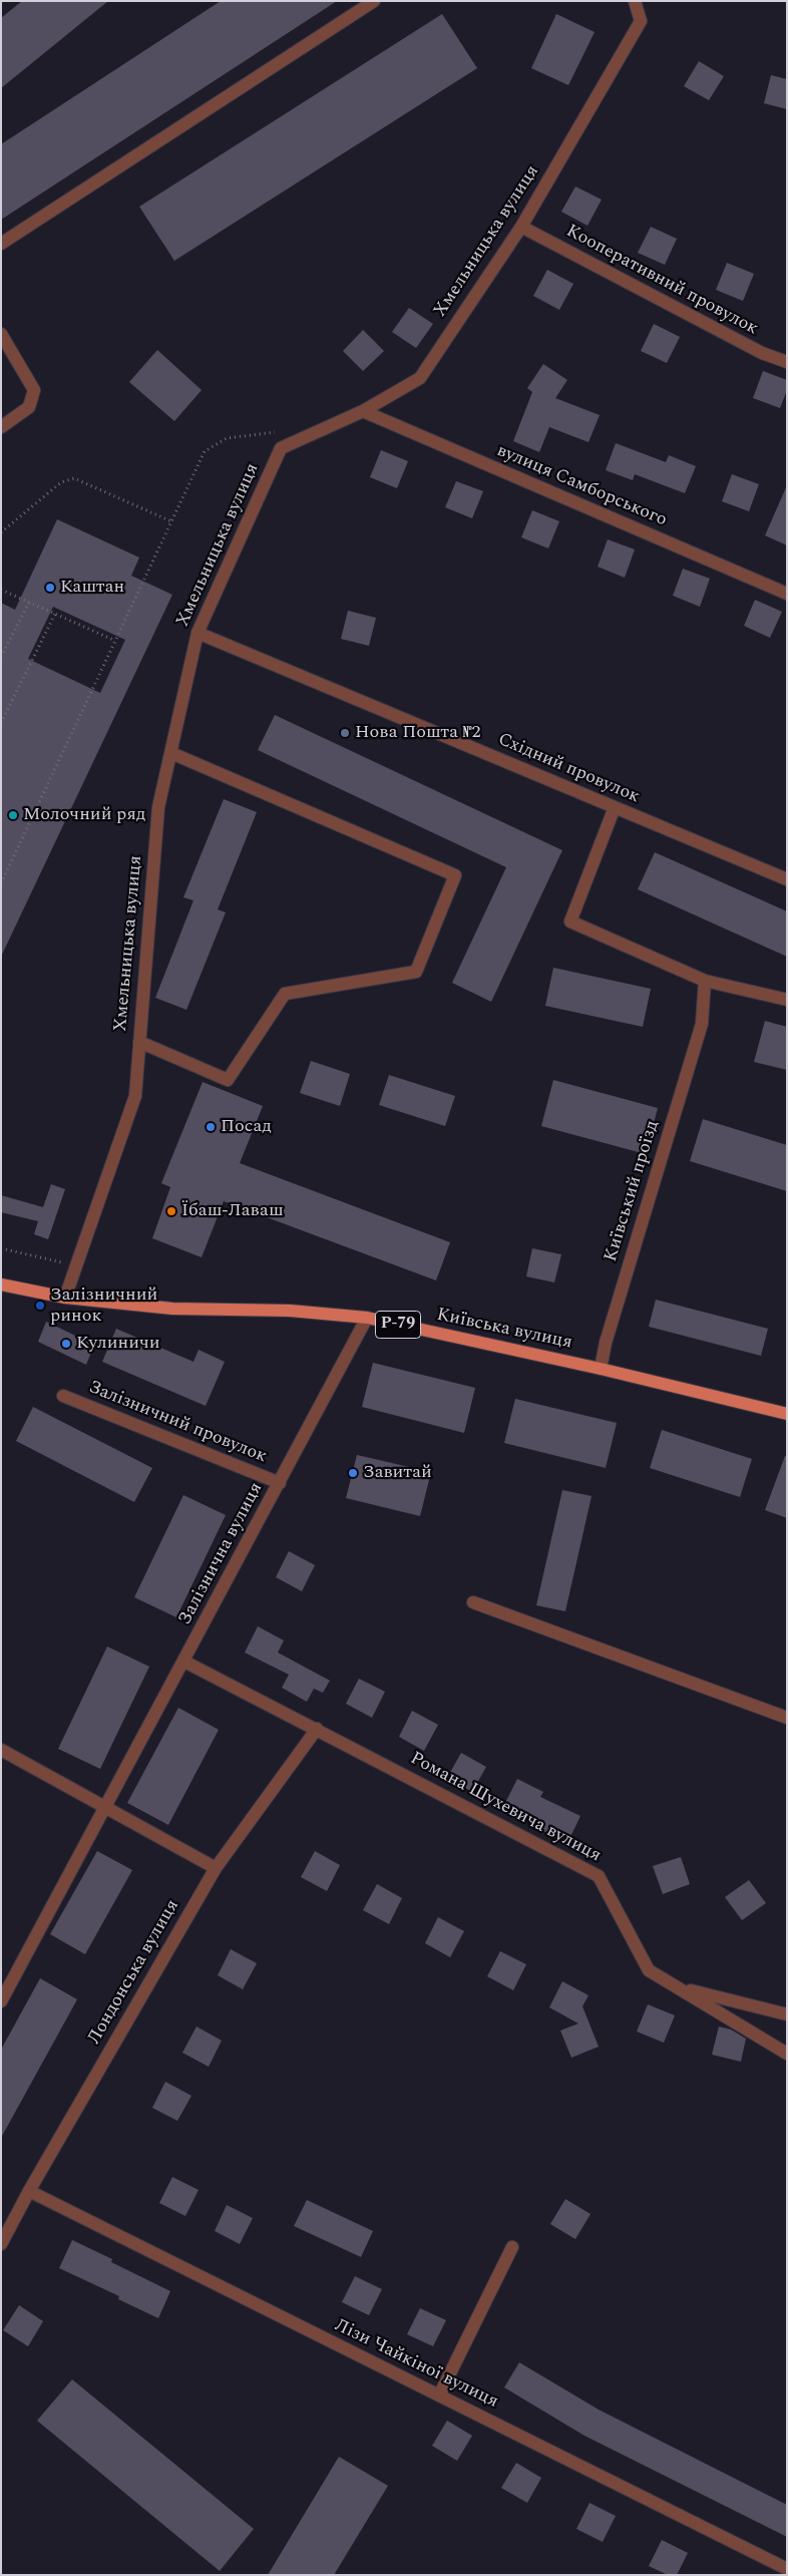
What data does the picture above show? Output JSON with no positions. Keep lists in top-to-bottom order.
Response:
{
  "streets": {
    "main road": ["Р-79", "Київська вулиця"],
    "street": [
      "Хмельницька вулиця",
      "Кооперативний провулок",
      "вулиця Самборського",
      "Східний провулок",
      "Київський проїзд",
      "Залізничний провулок",
      "Залізнична вулиця",
      "Романа Шухевича вулиця",
      "Лондонська вулиця",
      "Лізи Чайкіної вулиця"
    ]
  },
  "crossings": [
    ["Хмельницька вулиця", "Кооперативний провулок"],
    ["Хмельницька вулиця", "вулиця Самборського"],
    ["Хмельницька вулиця", "Східний провулок"],
    ["Хмельницька вулиця", "Київська вулиця"],
    ["Київський проїзд", "Київська вулиця"],
    ["Київська вулиця", "Залізнична вулиця"],
    ["Залізничний провулок", "Залізнична вулиця"],
    ["Залізнична вулиця", "Романа Шухевича вулиця"],
    ["Романа Шухевича вулиця", "Лондонська вулиця"],
    ["Лондонська вулиця", "Лізи Чайкіної вулиця"]
  ],
  "places": [
    "Каштан",
    "Нова Пошта №2",
    "Молочний ряд",
    "Посад",
    "Їбаш-Лаваш",
    "Залізничний ринок",
    "Кулиничи",
    "Завитай"
  ]
}
